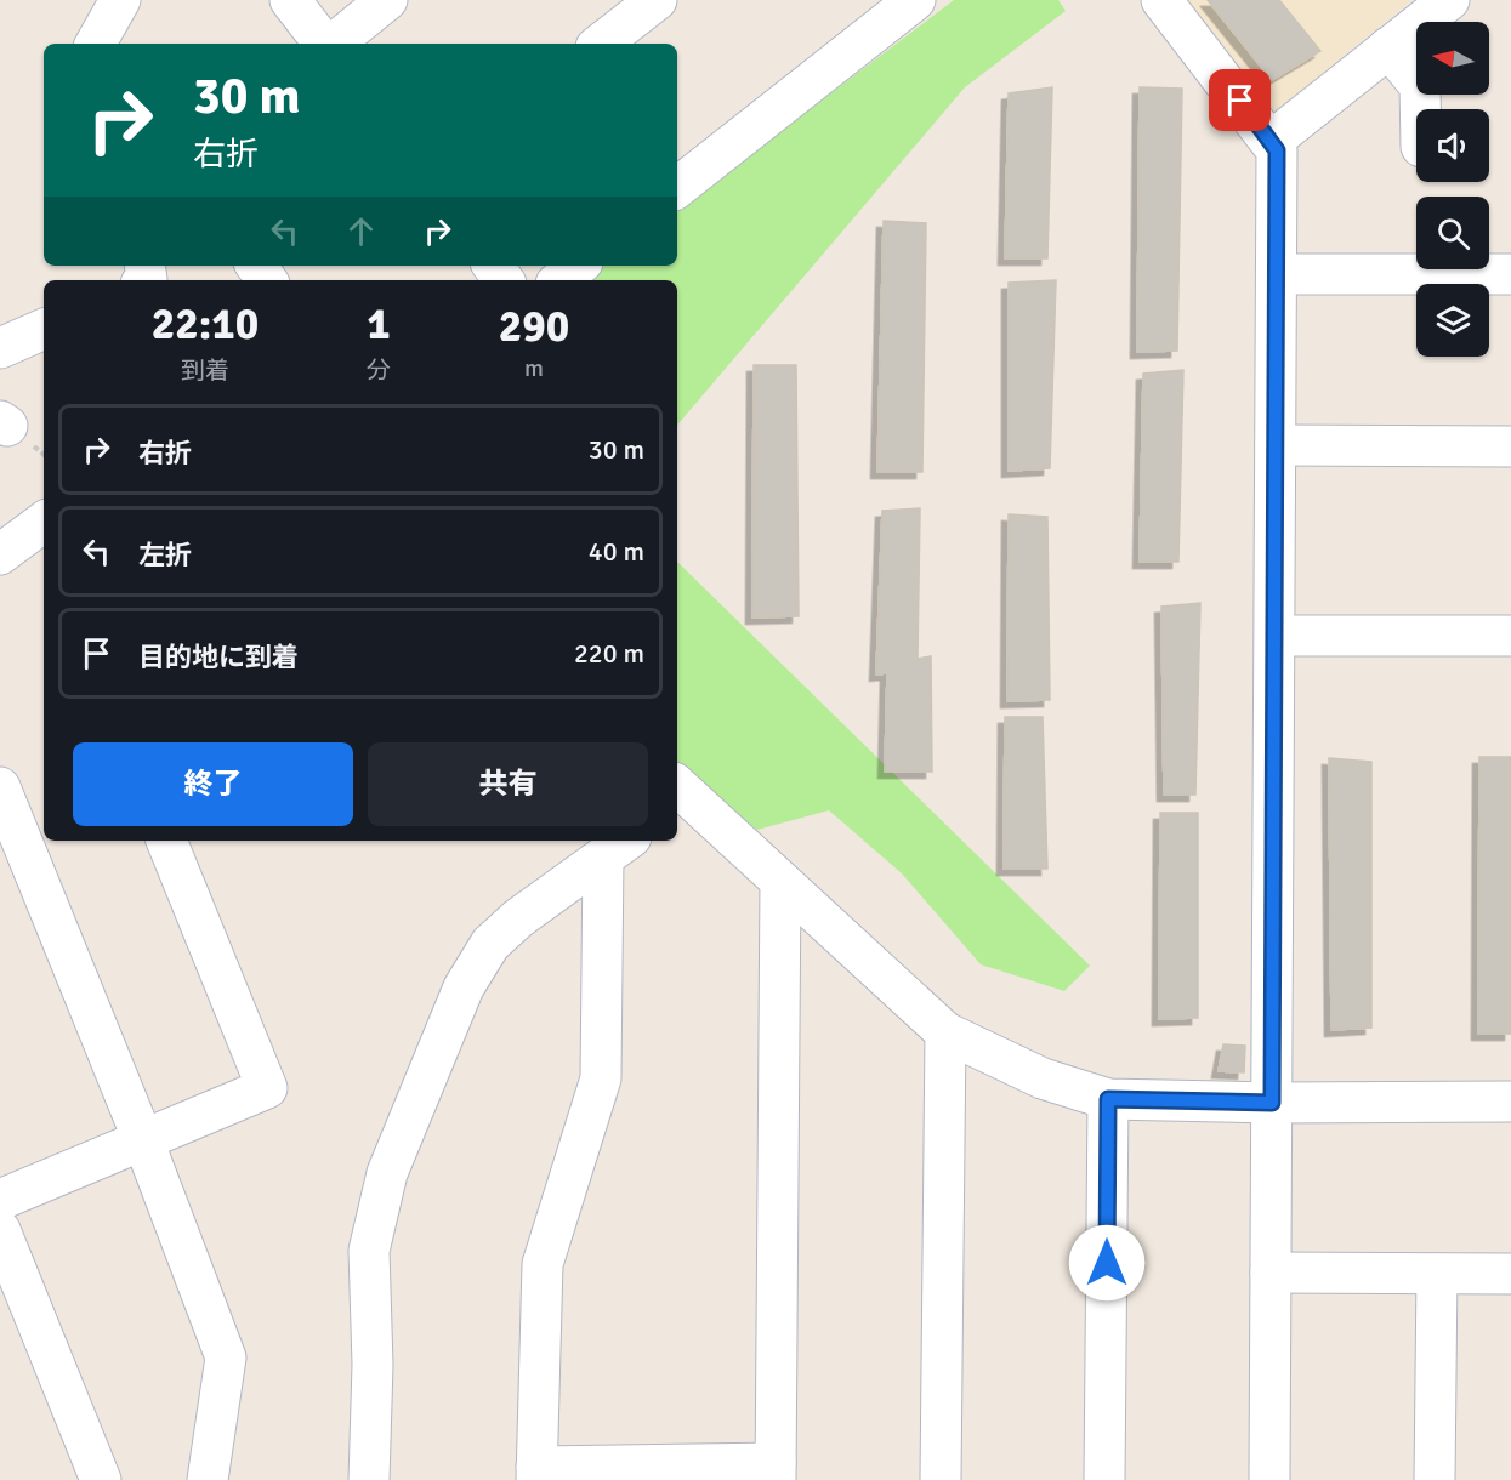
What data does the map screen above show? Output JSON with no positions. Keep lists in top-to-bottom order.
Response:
{
  "north": "left",
  "page": {
    "turn": ["30 m", "右折"],
    "eta": [
      "22:10",
      "到着",
      "1",
      "分",
      "290",
      "m"
    ],
    "list": [
      {
        "name": "右折",
        "value": "30 m"
      },
      {
        "name": "左折",
        "value": "40 m"
      },
      {
        "name": "目的地に到着",
        "value": "220 m"
      }
    ],
    "buttons": ["終了", "共有"]
  }
}
